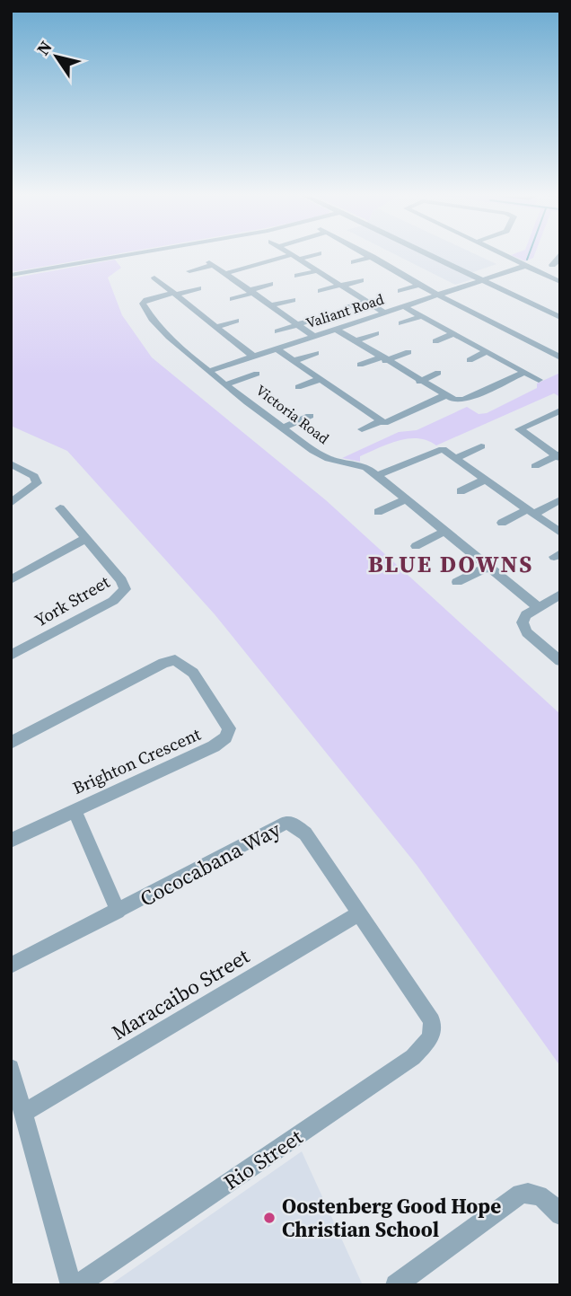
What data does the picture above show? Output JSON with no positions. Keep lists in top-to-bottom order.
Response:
{
  "streets": {
    "street": [
      "Valiant Road",
      "Victoria Road",
      "York Street",
      "Brighton Crescent",
      "Cococabana Way",
      "Maracaibo Street",
      "Rio Street"
    ]
  },
  "crossings": [
    ["Valiant Road", "Victoria Road"],
    ["Cococabana Way", "Maracaibo Street"],
    ["Cococabana Way", "Rio Street"]
  ],
  "districts": ["BLUE DOWNS"],
  "places": ["Oostenberg Good Hope Christian School"],
  "north": "top left"
}
